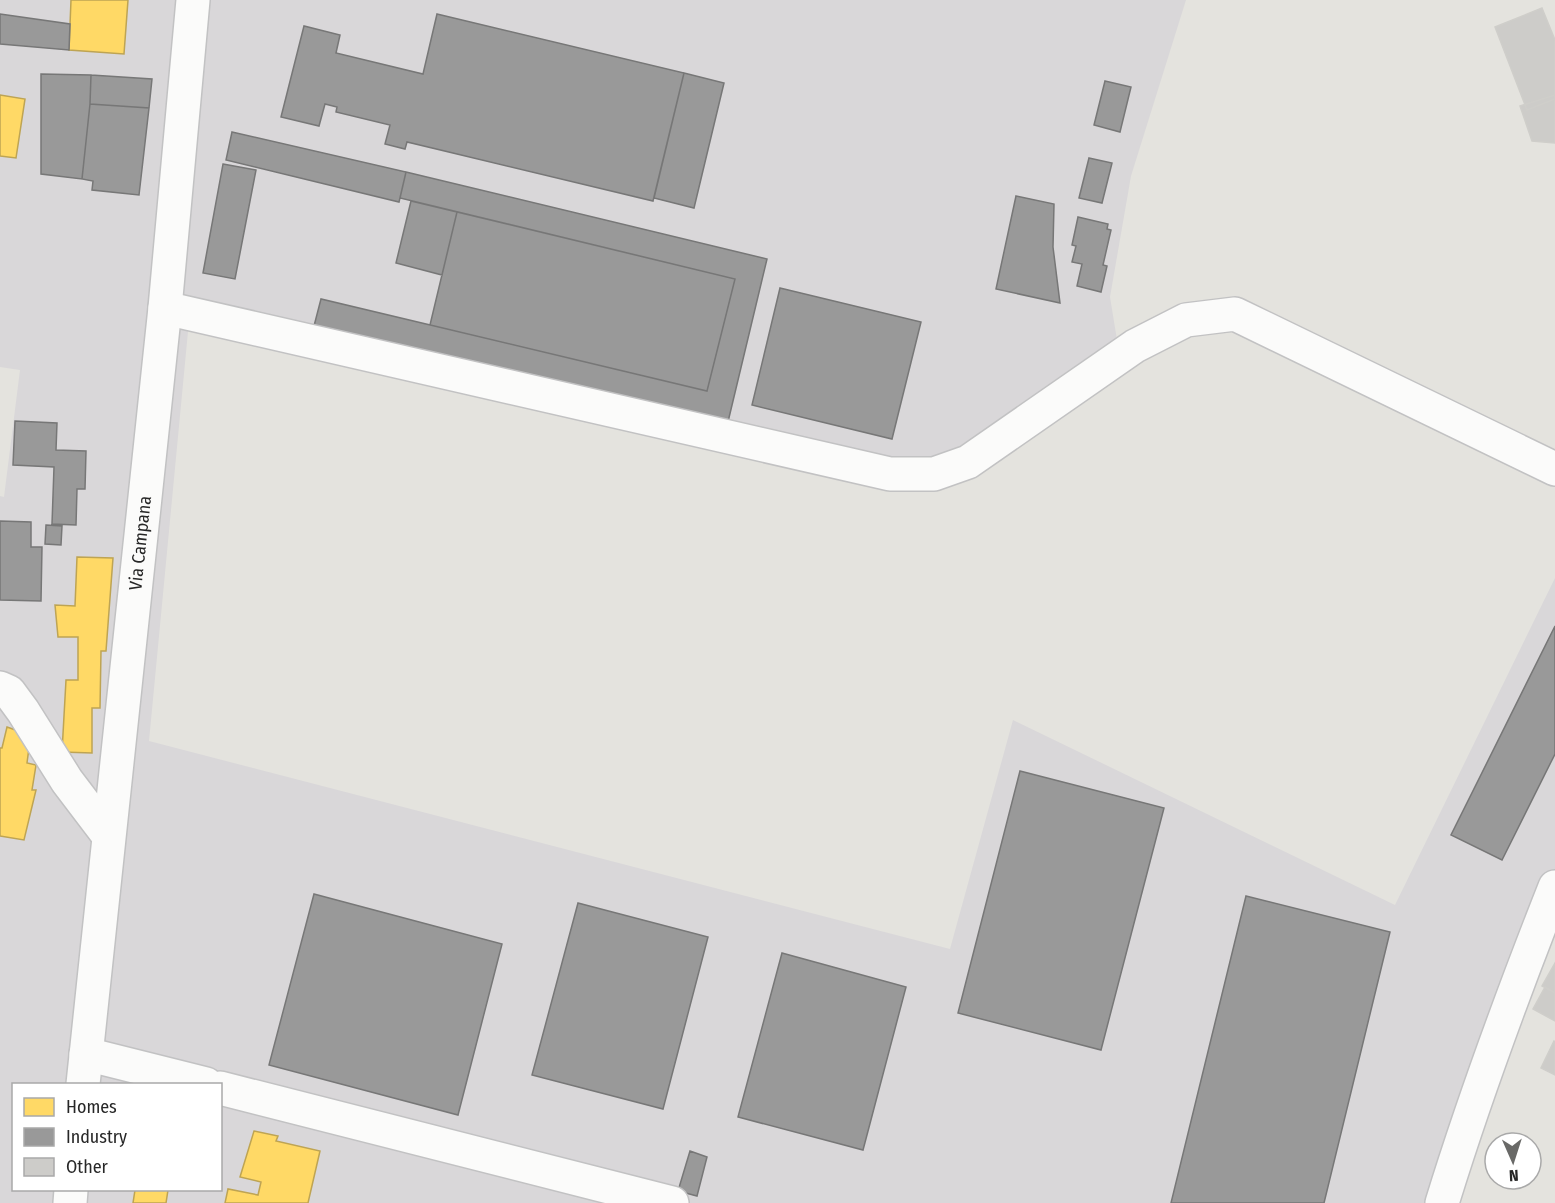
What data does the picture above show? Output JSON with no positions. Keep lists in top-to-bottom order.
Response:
{
  "streets": {
    "street": ["Via Campana"]
  },
  "legend": ["Homes", "Industry", "Other"],
  "north": "bottom"
}
